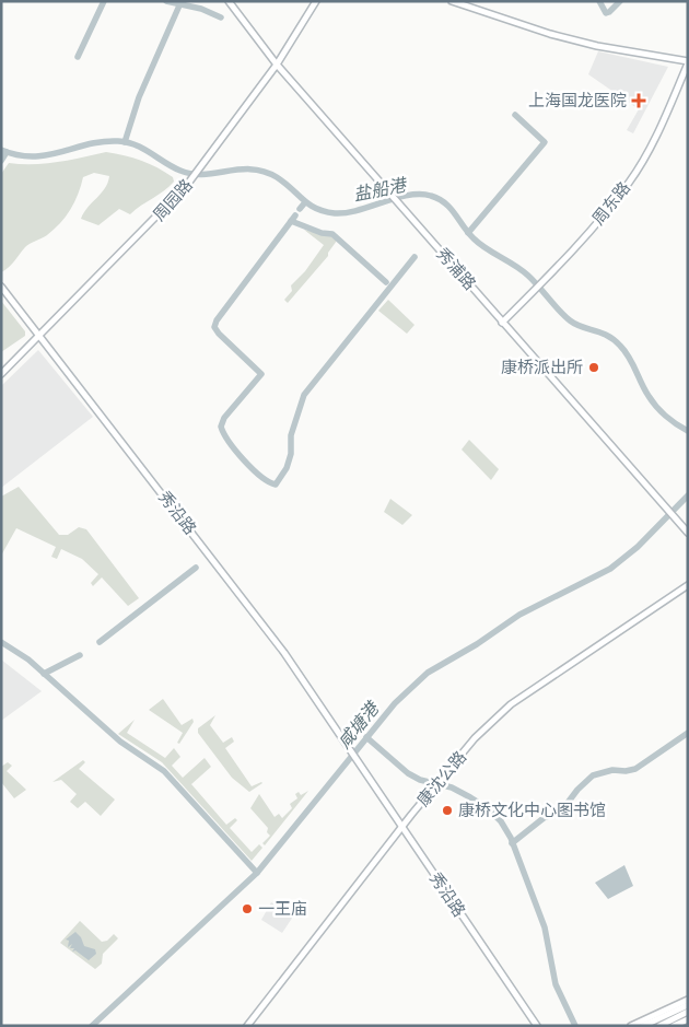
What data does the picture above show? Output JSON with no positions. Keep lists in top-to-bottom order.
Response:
{
  "streets": {
    "main road": [
      "周园路",
      "周东路",
      "秀浦路",
      "秀沿路",
      "康沈公路"
    ]
  },
  "crossings": [
    ["周园路", "秀浦路"],
    ["周园路", "秀沿路"],
    ["周东路", "秀浦路"],
    ["秀沿路", "康沈公路"]
  ],
  "water": ["盐船港", "咸塘港"],
  "places": {
    "health": ["上海国龙医院"],
    "other": ["康桥派出所", "康桥文化中心图书馆", "一王庙"]
  }
}
